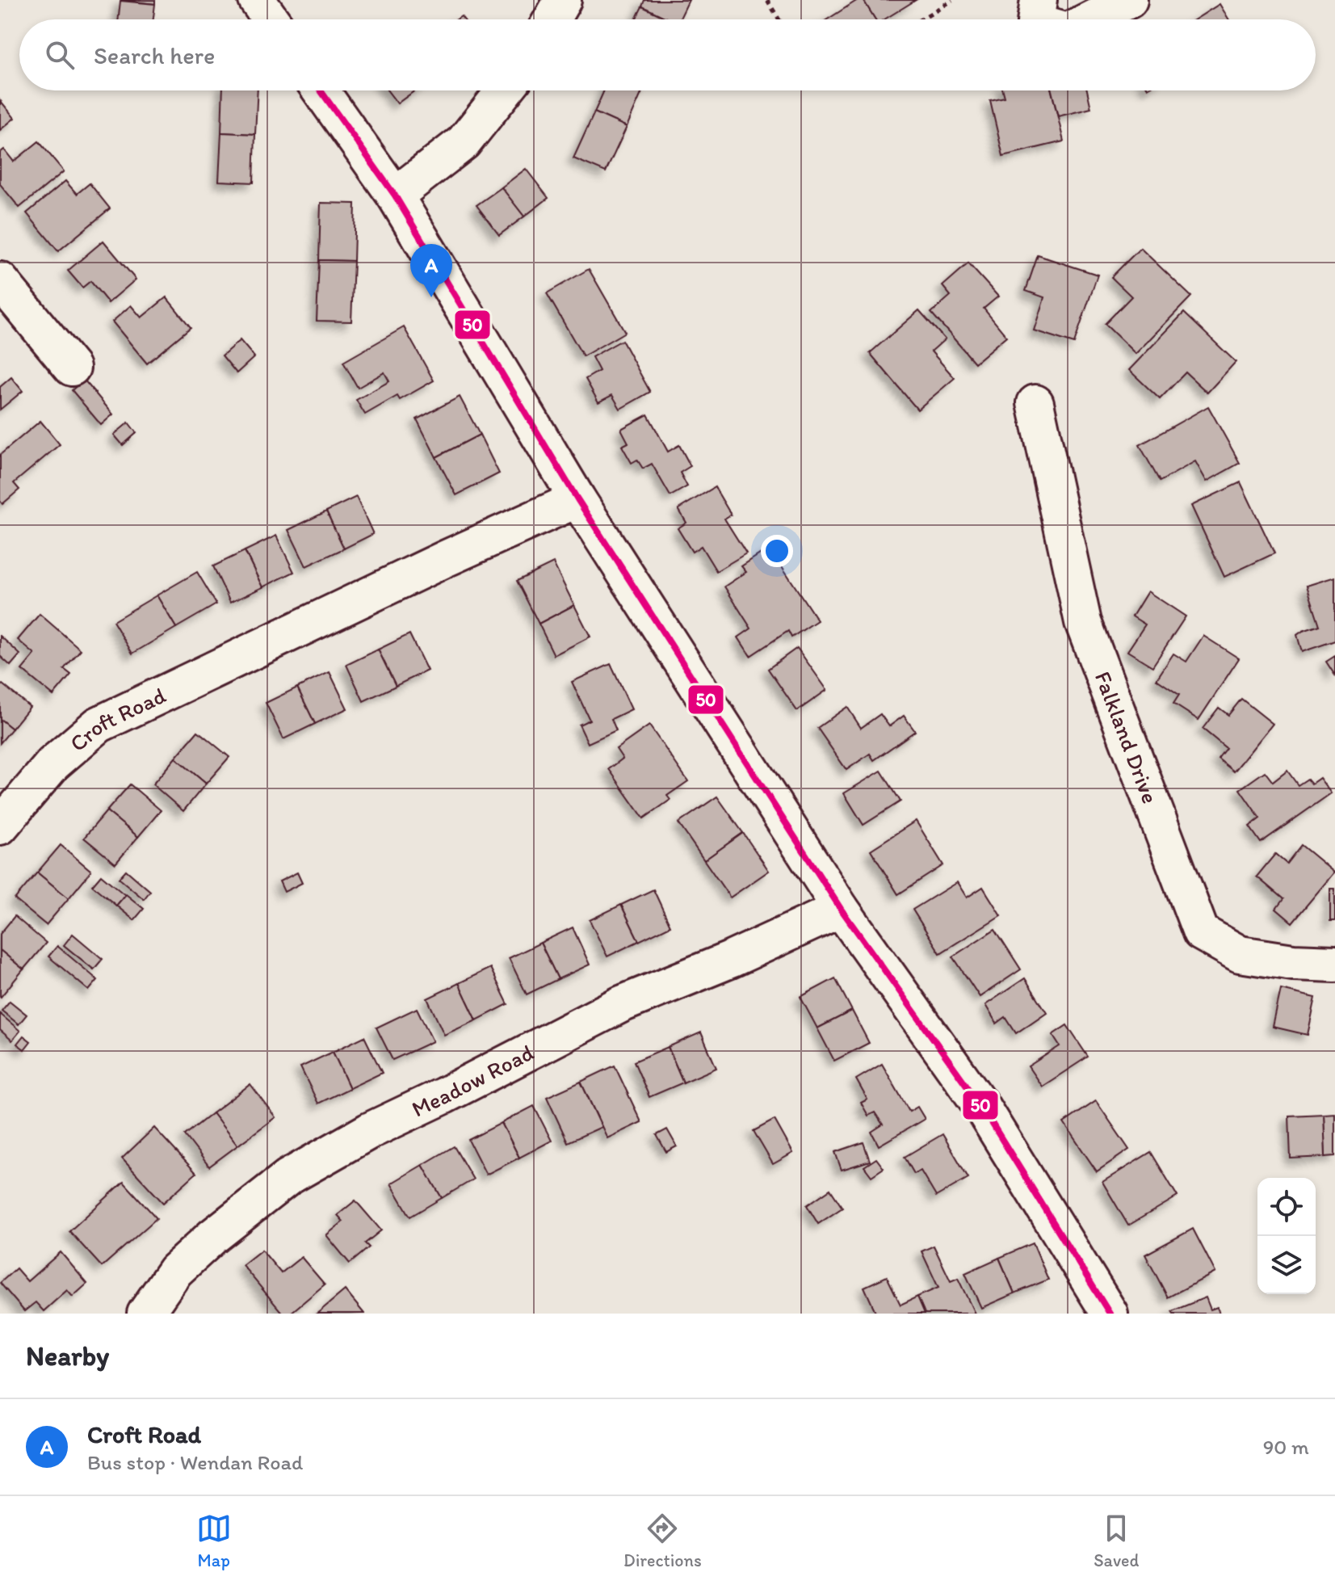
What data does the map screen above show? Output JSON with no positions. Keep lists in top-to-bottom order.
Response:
{
  "streets": {
    "street": ["Croft Road", "Falkland Drive", "Meadow Road"]
  },
  "lines": ["transit line 50"],
  "page": {
    "search": "Search here",
    "pins": "A",
    "heading": "Nearby",
    "list": [
      {
        "mark": "A",
        "name": "Croft Road",
        "note": "Bus stop · Wendan Road",
        "value": "90 m"
      }
    ],
    "nav": ["Map", "Directions", "Saved"]
  }
}
